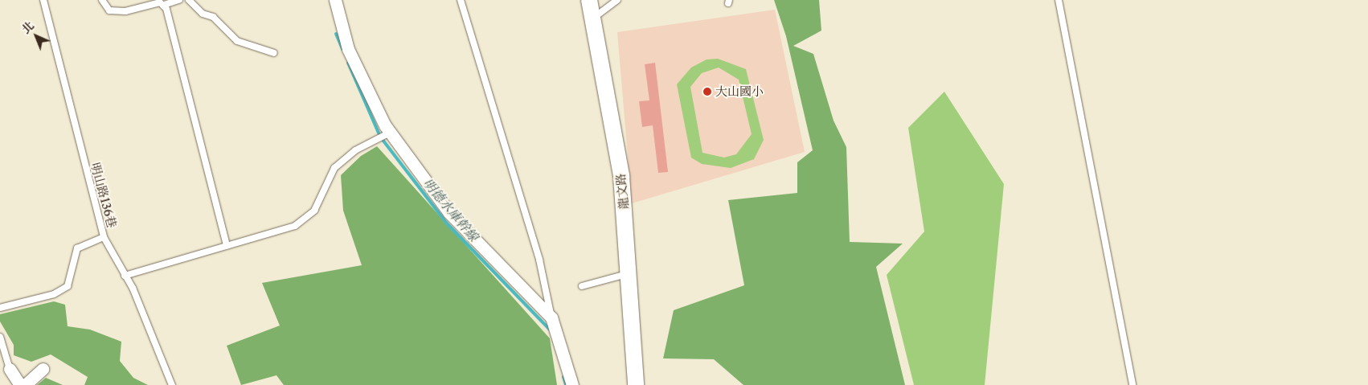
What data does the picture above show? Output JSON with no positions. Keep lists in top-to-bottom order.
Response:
{
  "streets": {
    "street": ["龍文路"],
    "lane": ["明山路136巷"]
  },
  "water": ["明德水庫幹線"],
  "places": ["大山國小"],
  "north": "top left"
}
